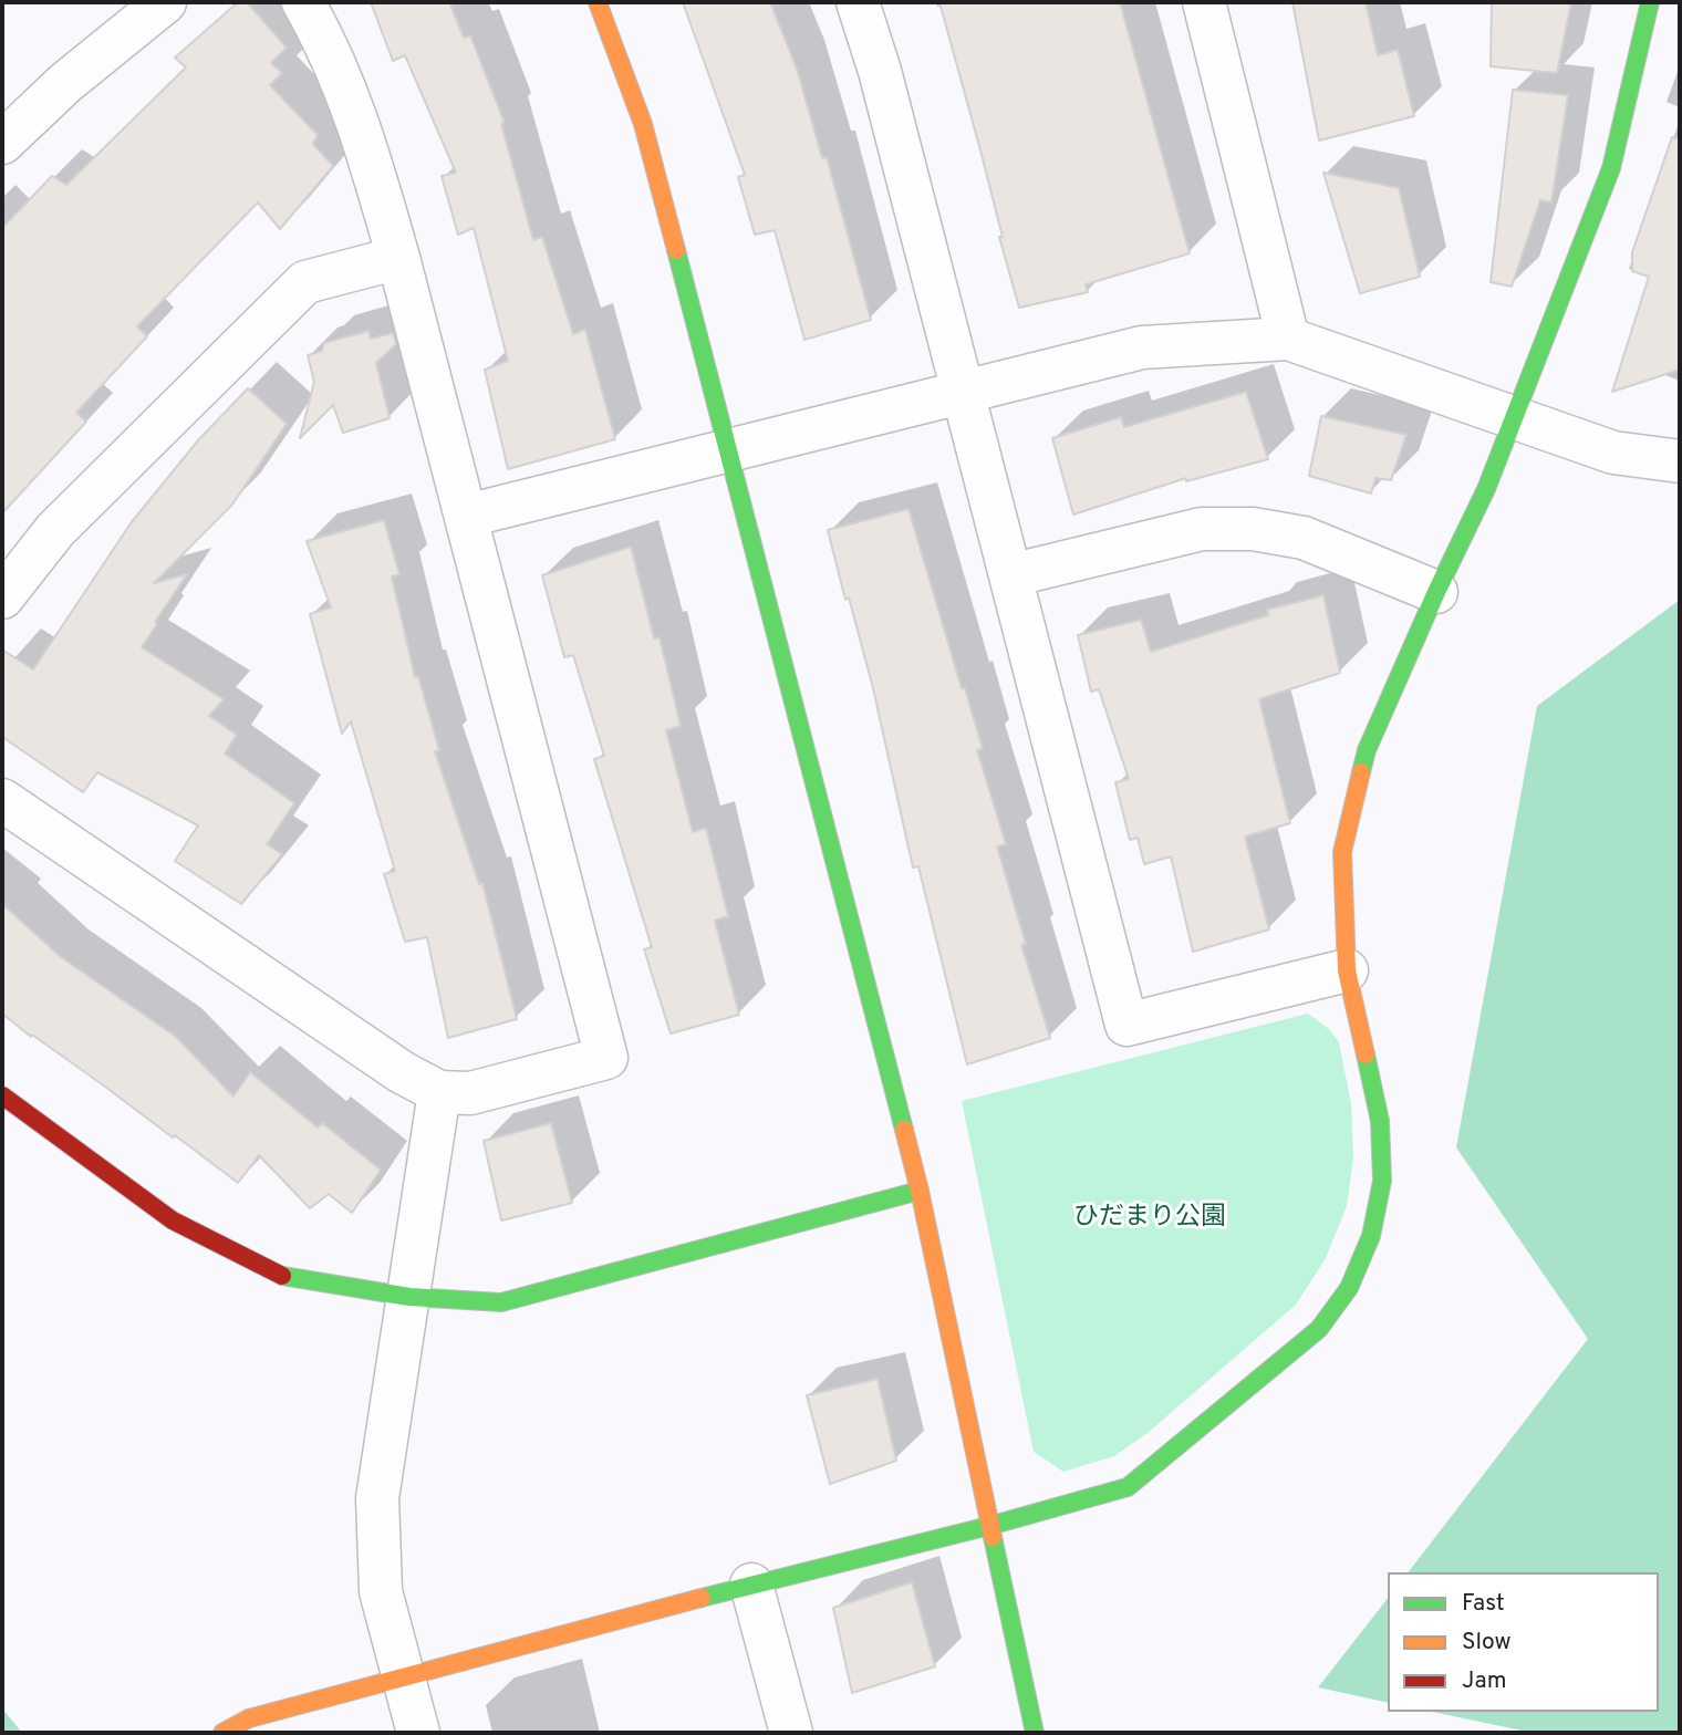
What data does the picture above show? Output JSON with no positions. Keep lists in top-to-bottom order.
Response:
{
  "parks": ["ひだまり公園"],
  "legend": ["Fast", "Slow", "Jam"]
}
